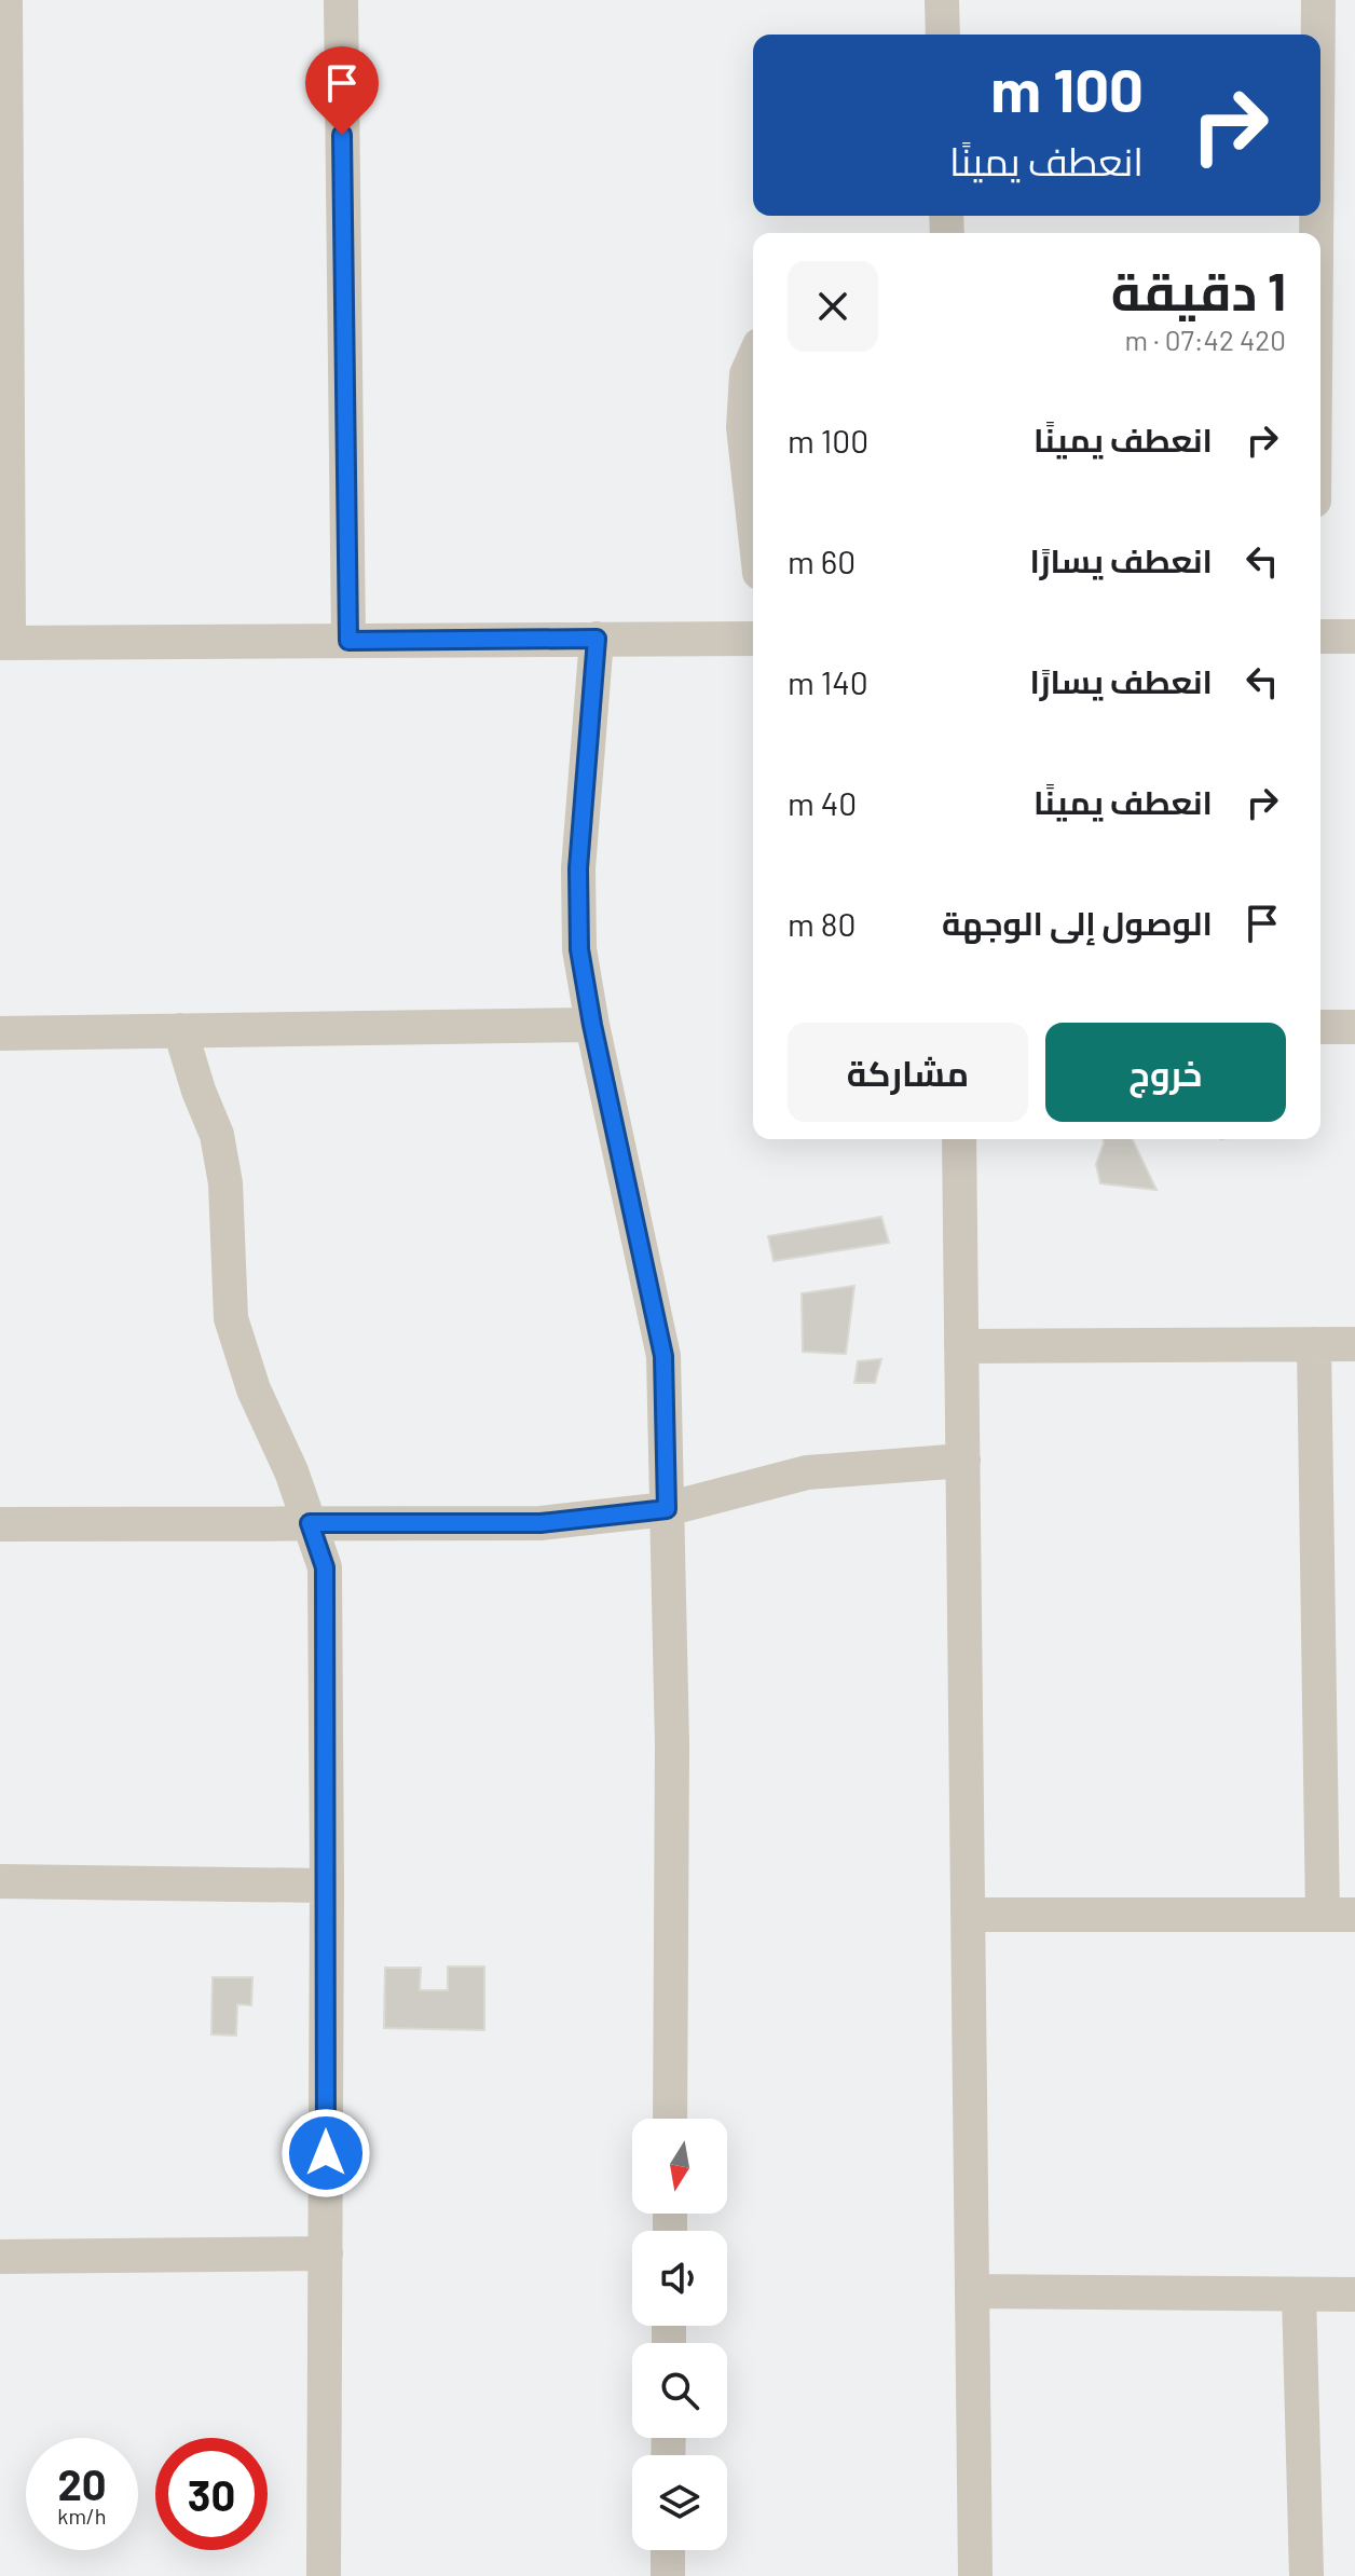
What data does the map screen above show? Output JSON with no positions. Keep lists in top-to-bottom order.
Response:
{
  "north": "bottom",
  "page": {
    "turn": ["100 m", "انعطف يمينًا"],
    "heading": ["1 دقيقة", "420 m · 07:42"],
    "list": [
      {
        "name": "انعطف يمينًا",
        "value": "100 m"
      },
      {
        "name": "انعطف يسارًا",
        "value": "60 m"
      },
      {
        "name": "انعطف يسارًا",
        "value": "140 m"
      },
      {
        "name": "انعطف يمينًا",
        "value": "40 m"
      },
      {
        "name": "الوصول إلى الوجهة",
        "value": "80 m"
      }
    ],
    "buttons": ["خروج", "مشاركة"],
    "speed": "20 km/h",
    "limit": "30"
  }
}
